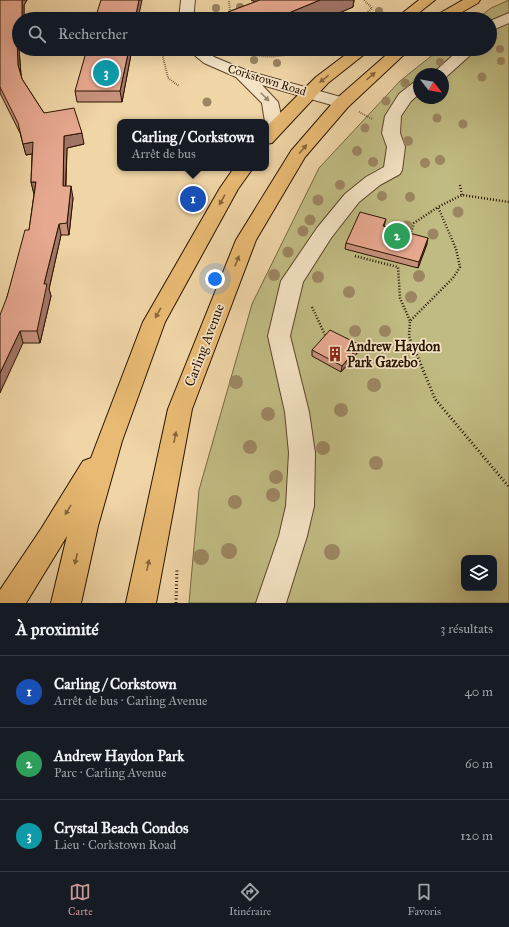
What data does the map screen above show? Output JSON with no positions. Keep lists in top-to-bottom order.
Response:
{
  "streets": {
    "main road": ["Carling Avenue"],
    "street": ["Corkstown Road"]
  },
  "crossings": [
    ["Corkstown Road", "Carling Avenue"]
  ],
  "places": {
    "building": ["Andrew Haydon Park Gazebo"]
  },
  "north": "bottom right",
  "page": {
    "search": "Rechercher",
    "pins": ["3", "1", "2"],
    "popup": ["Carling / Corkstown", "Arrêt de bus"],
    "heading": ["À proximité", "3 résultats"],
    "list": [
      {
        "mark": "1",
        "name": "Carling / Corkstown",
        "note": "Arrêt de bus · Carling Avenue",
        "value": "40 m"
      },
      {
        "mark": "2",
        "name": "Andrew Haydon Park",
        "note": "Parc · Carling Avenue",
        "value": "60 m"
      },
      {
        "mark": "3",
        "name": "Crystal Beach Condos",
        "note": "Lieu · Corkstown Road",
        "value": "120 m"
      }
    ],
    "nav": ["Carte", "Itinéraire", "Favoris"]
  }
}
